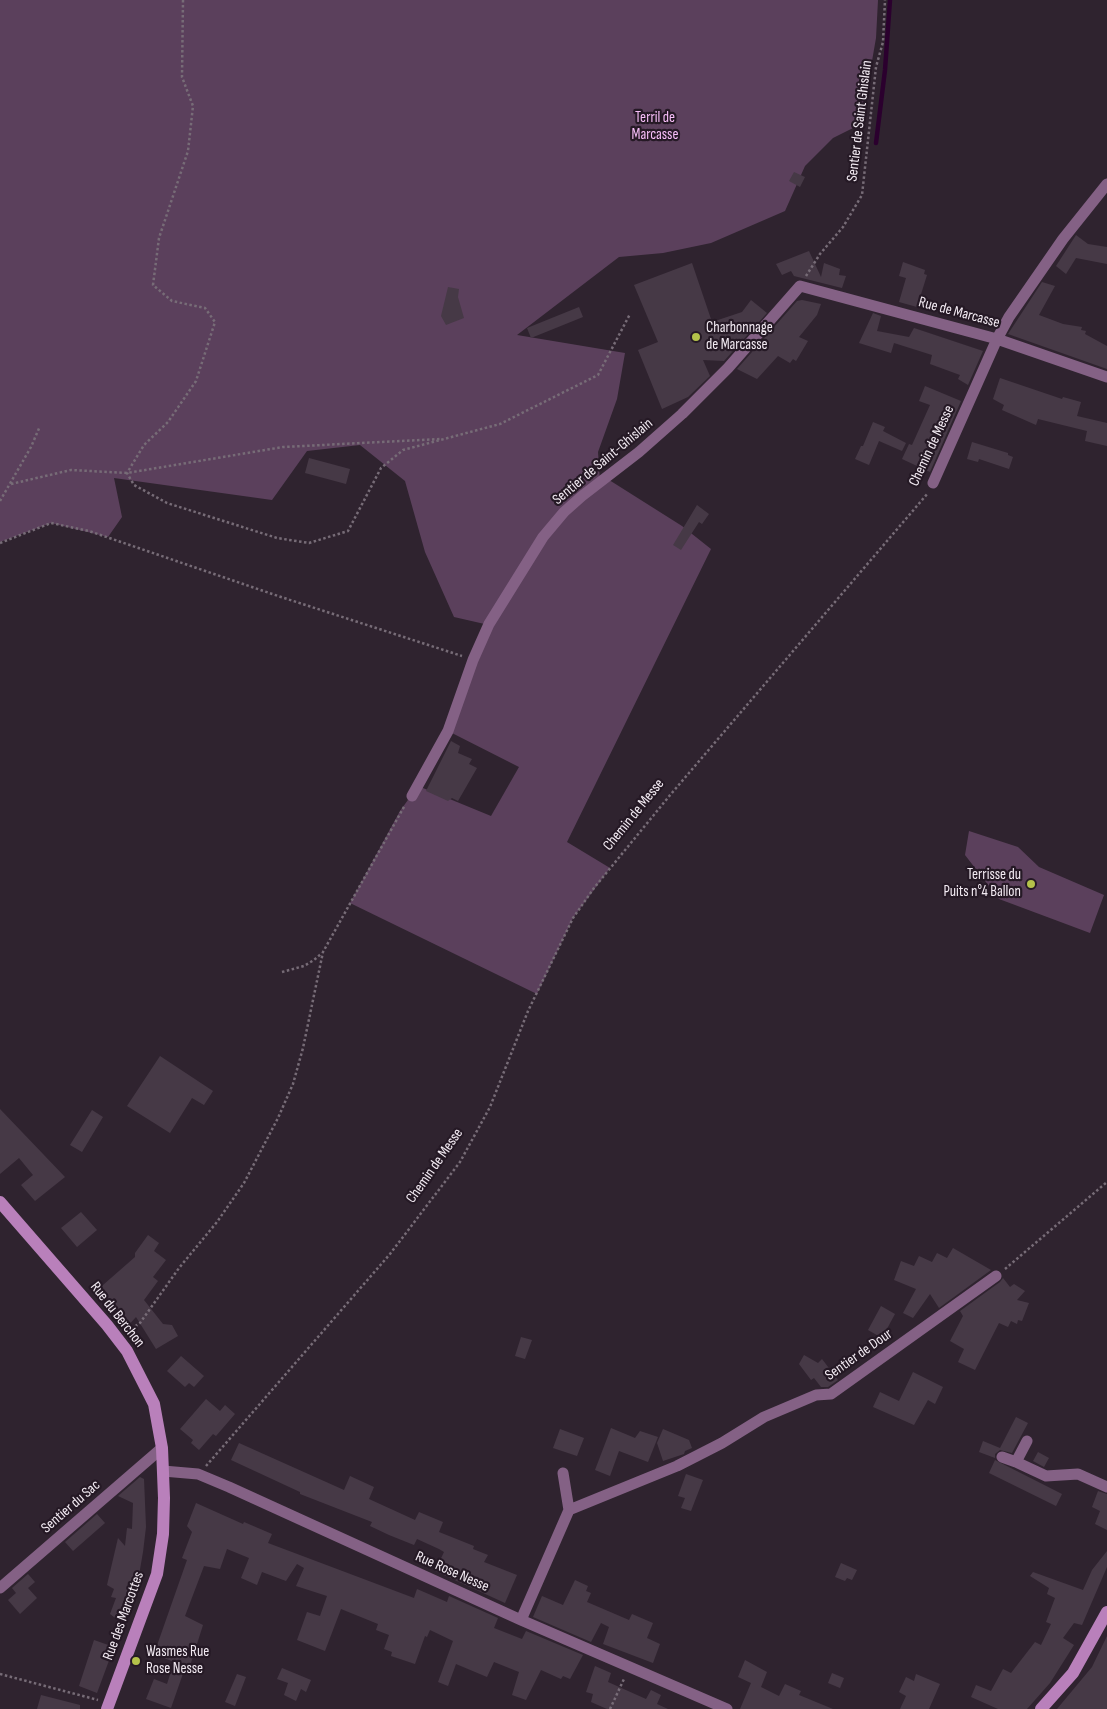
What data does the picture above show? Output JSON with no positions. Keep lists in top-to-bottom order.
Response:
{
  "streets": {
    "street": [
      "Rue de Marcasse",
      "Chemin de Messe",
      "Sentier de Saint-Ghislain",
      "Rue du Berchon",
      "Sentier de Dour",
      "Sentier du Sac",
      "Rue Rose Nesse",
      "Rue des Marcottes"
    ],
    "path": ["Sentier de Saint Ghislain"]
  },
  "crossings": [
    ["Sentier de Saint Ghislain", "Rue de Marcasse"],
    ["Sentier de Saint Ghislain", "Sentier de Saint-Ghislain"],
    ["Rue de Marcasse", "Chemin de Messe"],
    ["Rue de Marcasse", "Sentier de Saint-Ghislain"],
    ["Chemin de Messe", "Rue Rose Nesse"],
    ["Rue du Berchon", "Sentier du Sac"],
    ["Rue du Berchon", "Rue Rose Nesse"],
    ["Rue du Berchon", "Rue des Marcottes"],
    ["Rue Rose Nesse", "Rue des Marcottes"]
  ],
  "parks": ["Terril de Marcasse"],
  "places": ["Charbonnage de Marcasse", "Terrisse du Puits n°4 Ballon", "Wasmes Rue Rose Nesse"]
}
